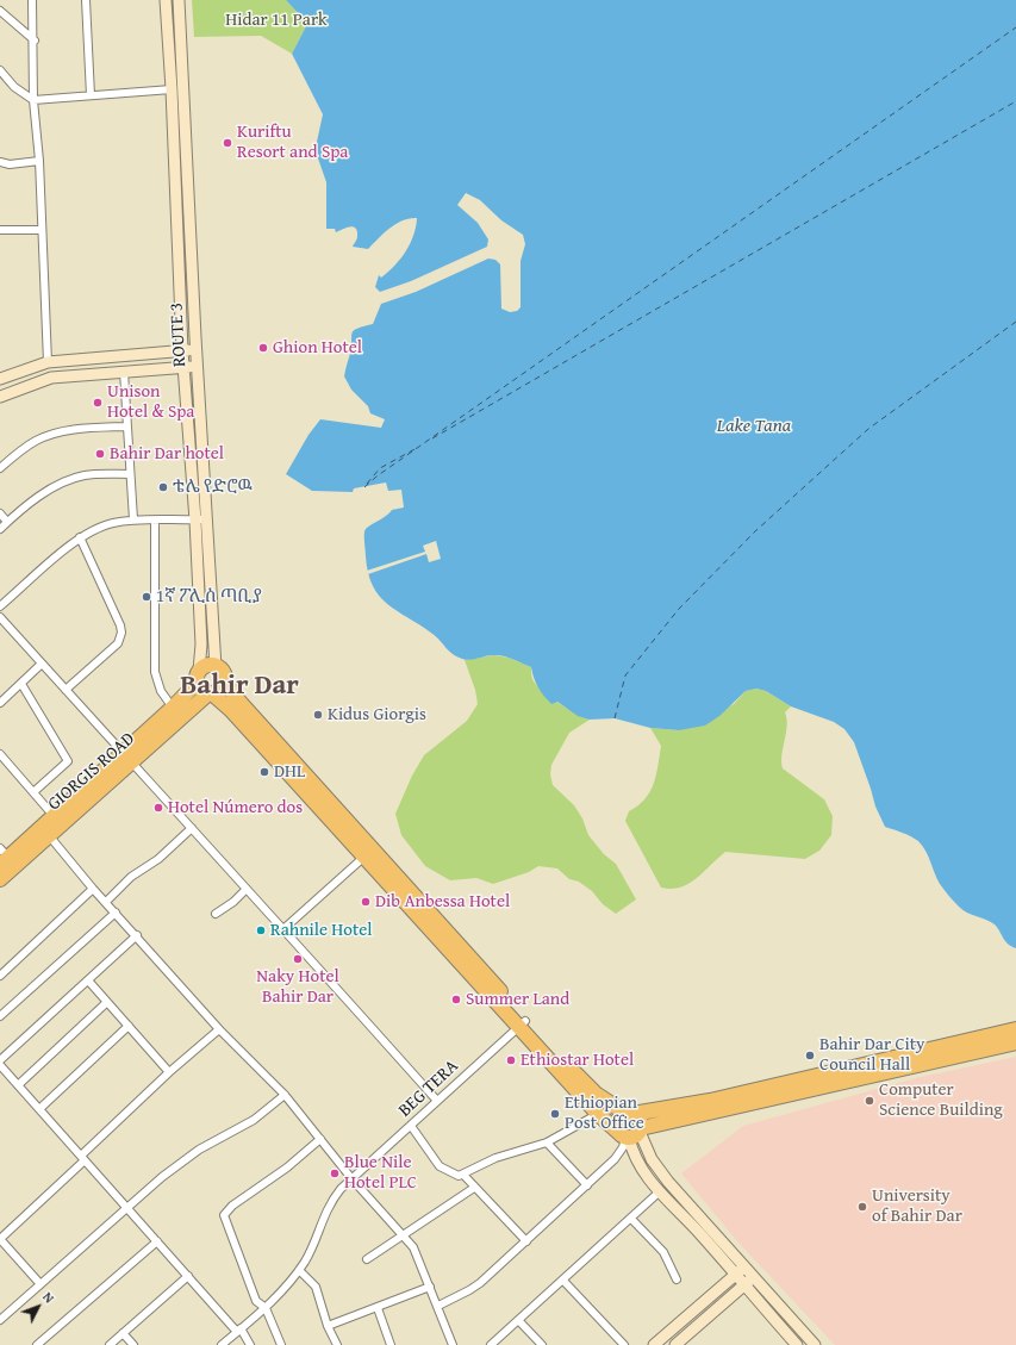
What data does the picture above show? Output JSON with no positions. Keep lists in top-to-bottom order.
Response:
{
  "streets": {
    "highway": ["GIORGIS ROAD"],
    "main road": ["ROUTE 3"],
    "street": ["BEG TERA"]
  },
  "crossings": [
    ["ROUTE 3", "GIORGIS ROAD"]
  ],
  "districts": ["Bahir Dar"],
  "water": ["Lake Tana"],
  "parks": ["Hidar 11 Park"],
  "places": [
    "Kuriftu Resort and Spa",
    "Ghion Hotel",
    "Unison Hotel & Spa",
    "Bahir Dar hotel",
    "ቴሌ የድሮዉ",
    "1ኛ ፖሊስ ጣቢያ",
    "Kidus Giorgis",
    "DHL",
    "Hotel Número dos",
    "Dib Anbessa Hotel",
    "Rahnile Hotel",
    "Naky Hotel Bahir Dar",
    "Summer Land",
    "Bahir Dar City Council Hall",
    "Ethiostar Hotel",
    "Computer Science Building",
    "Ethiopian Post Office",
    "Blue Nile Hotel PLC",
    "University of Bahir Dar"
  ],
  "north": "top right"
}
